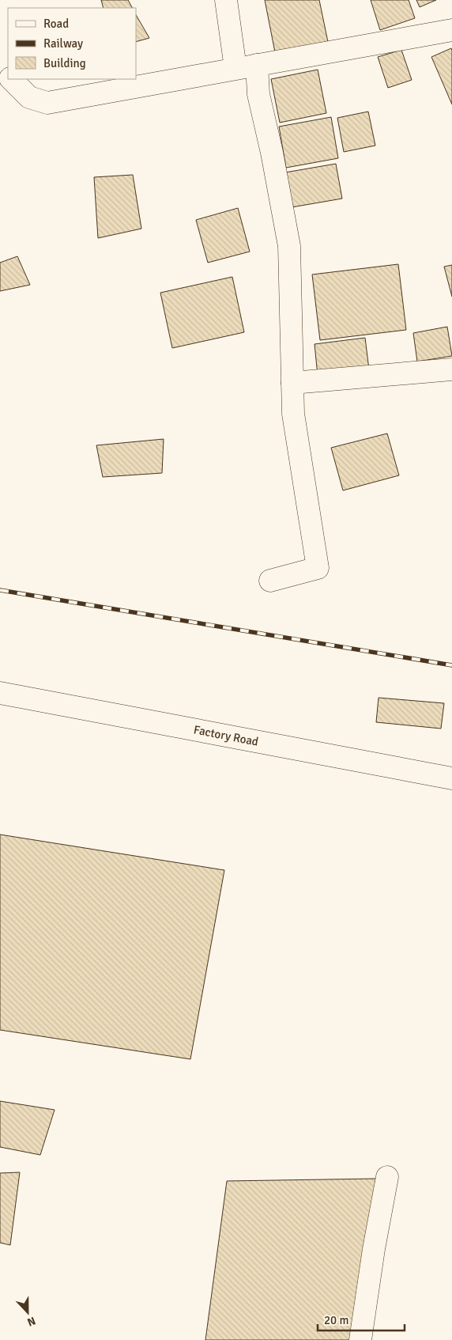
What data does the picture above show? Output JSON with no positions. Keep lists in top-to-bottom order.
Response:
{
  "streets": {
    "street": ["Factory Road"]
  },
  "legend": ["Road", "Railway", "Building"],
  "scale_bar": "20 m",
  "north": "bottom"
}
